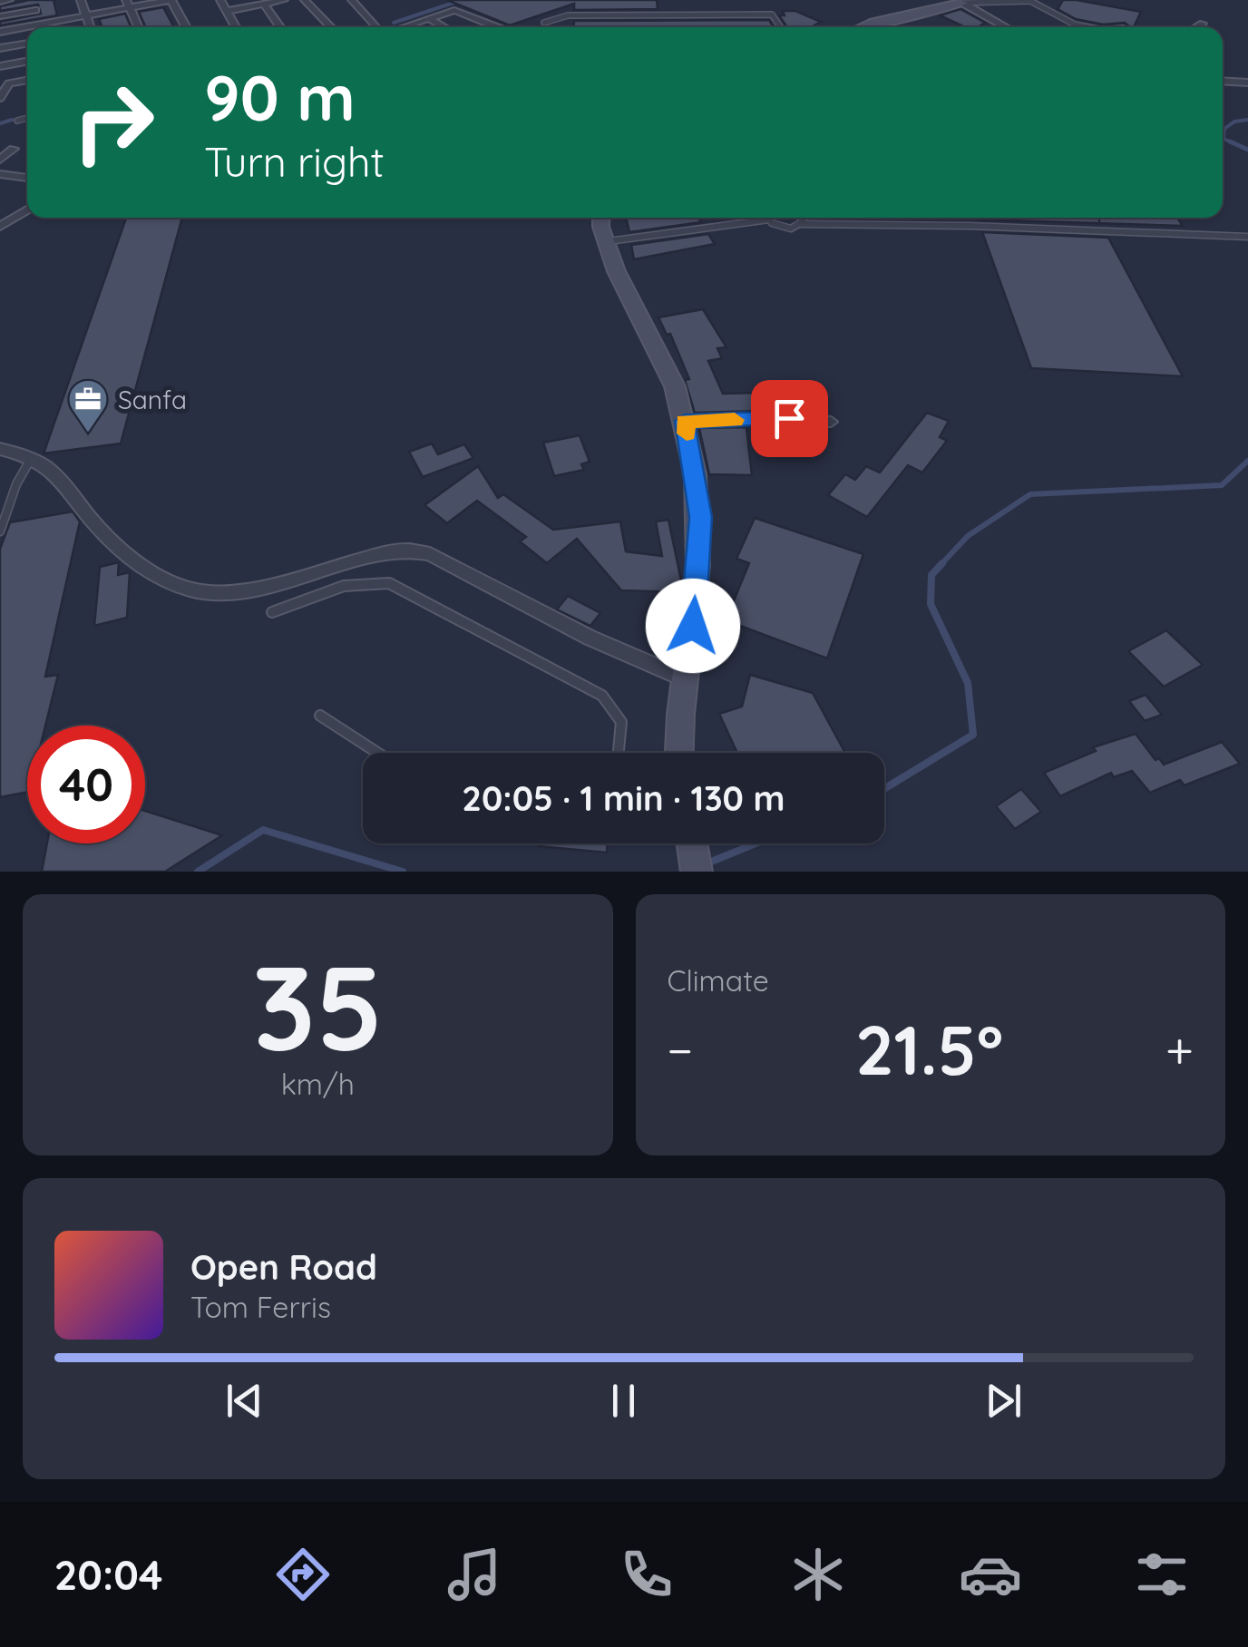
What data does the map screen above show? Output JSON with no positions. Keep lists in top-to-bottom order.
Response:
{
  "places": {
    "office": ["Sanfa"]
  },
  "page": {
    "turn": ["90 m", "Turn right"],
    "limit": "40",
    "trip": "20:05 · 1 min · 130 m",
    "tile": [
      ["35", "km/h"],
      "Climate"
    ],
    "heat": ["−", "21.5°", "+"],
    "song": ["Open Road", "Tom Ferris"],
    "tabs": "20:04"
  }
}
